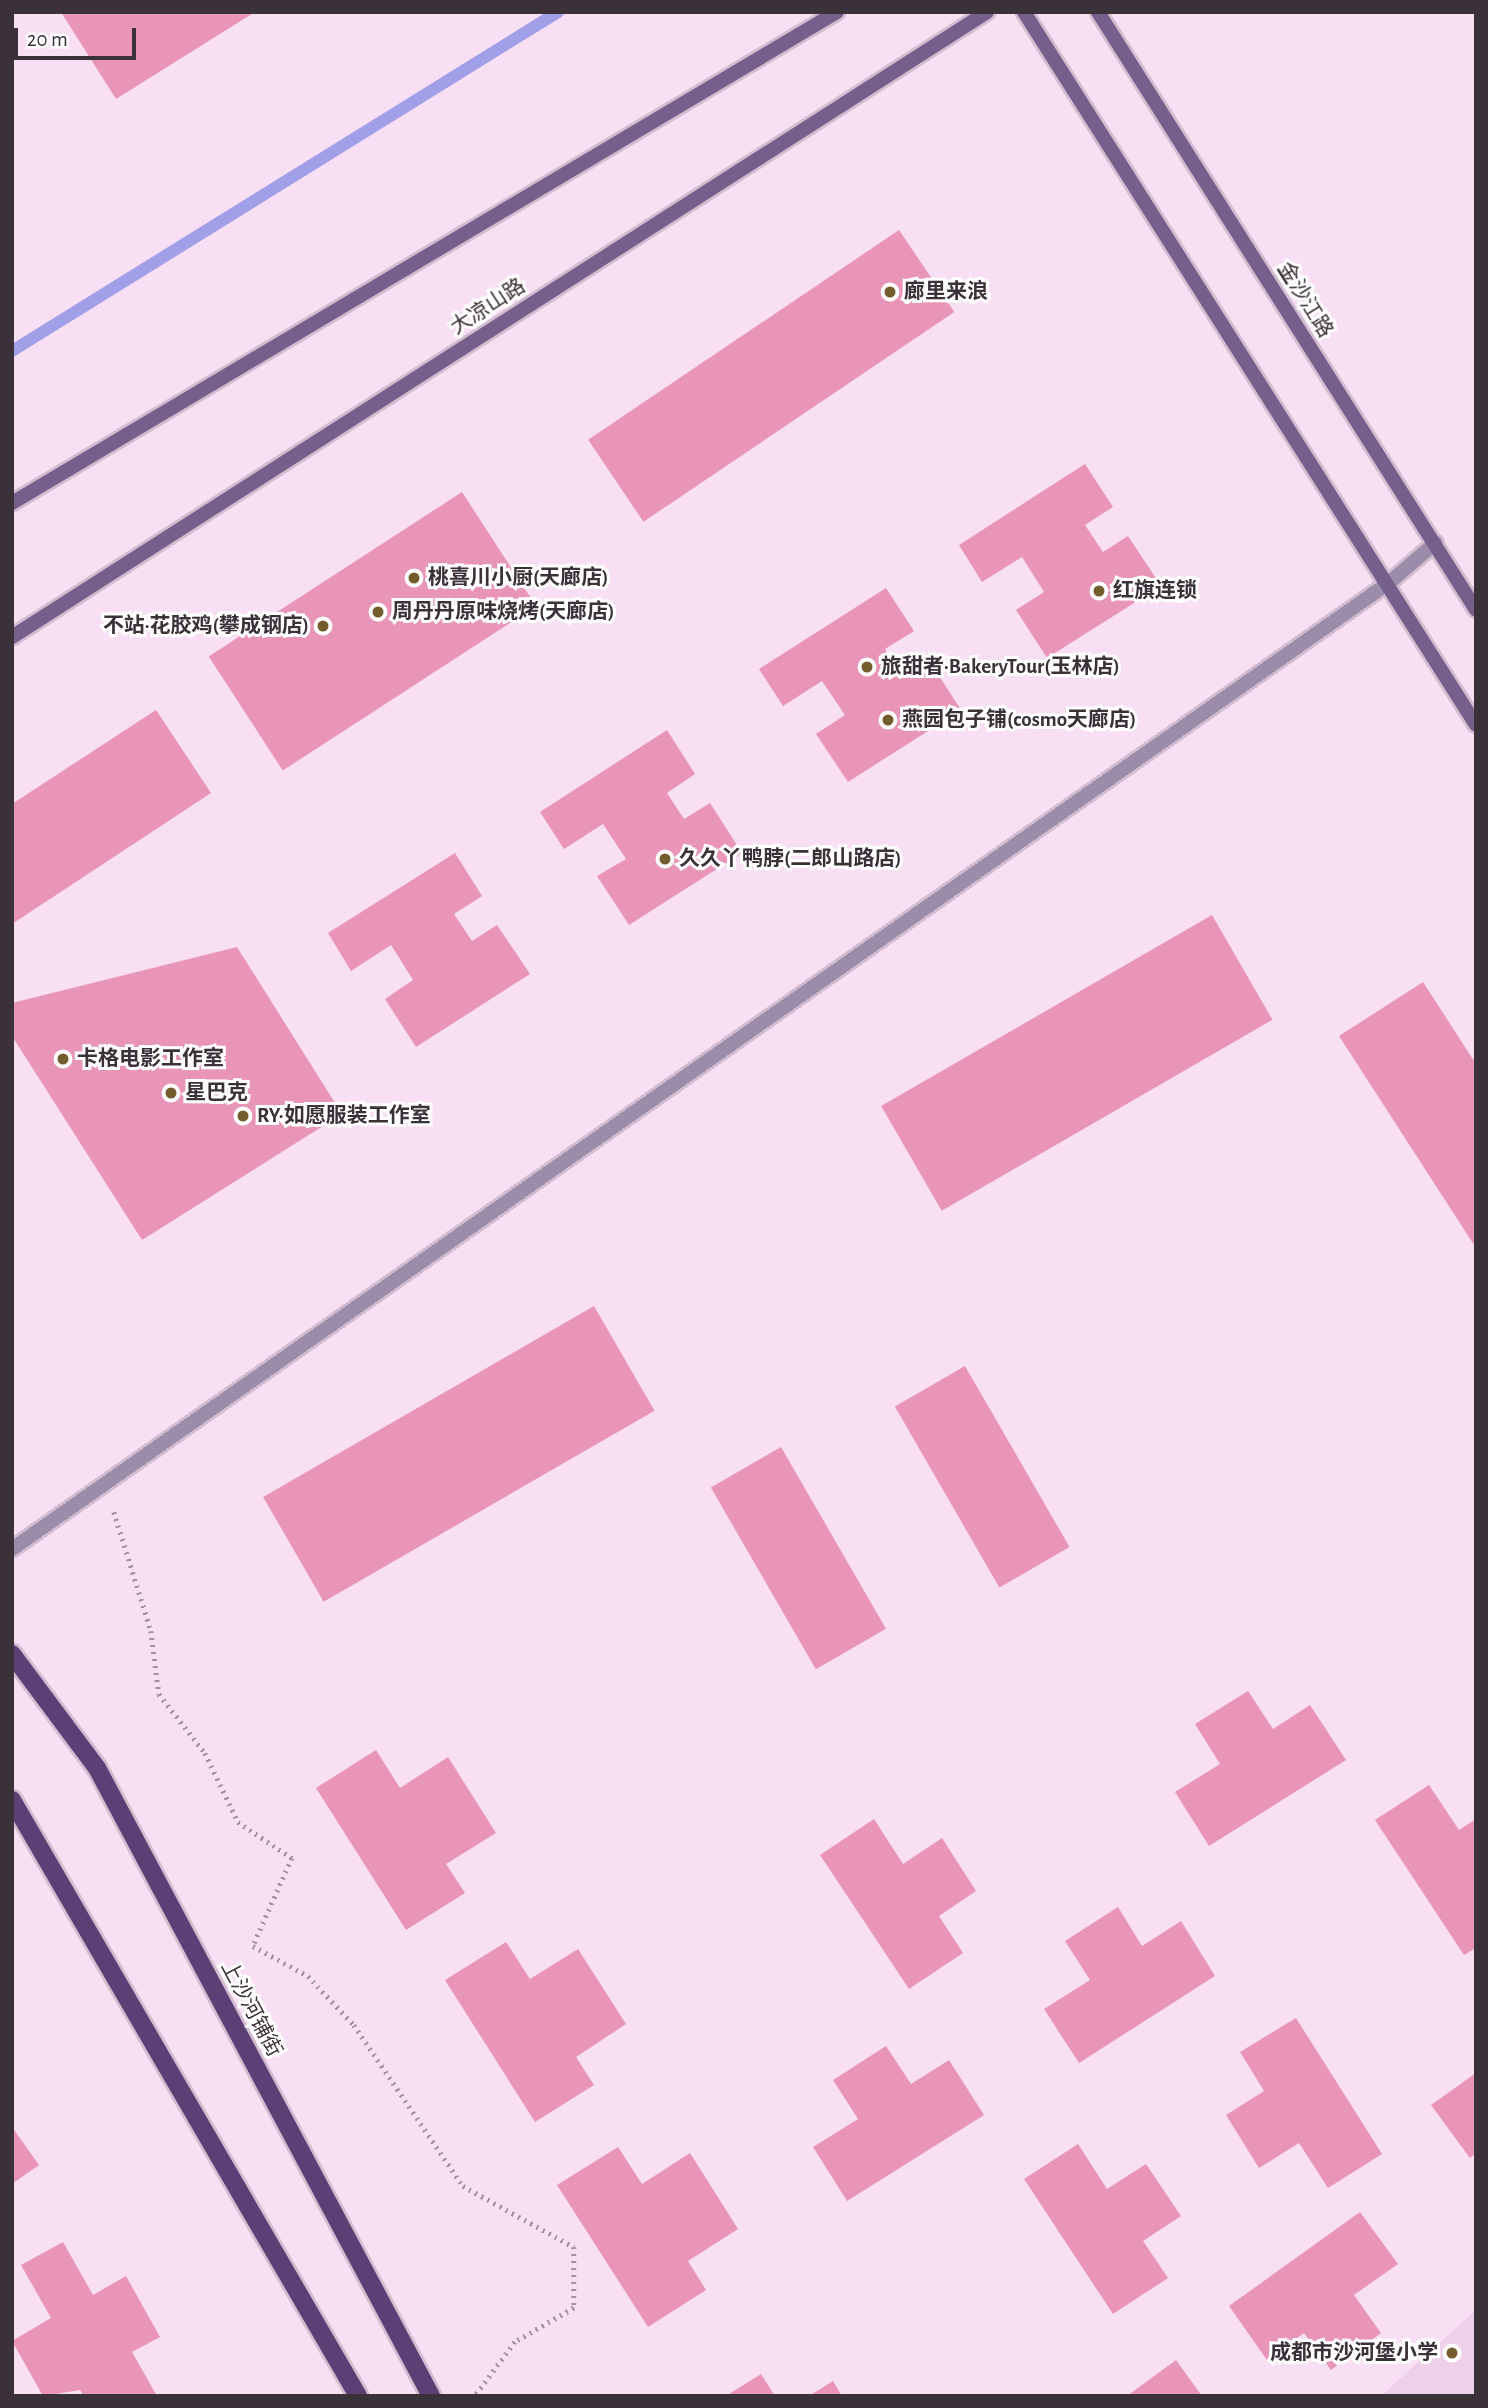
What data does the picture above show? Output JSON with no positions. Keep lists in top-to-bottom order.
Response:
{
  "streets": {
    "main road": ["上沙河铺街"],
    "street": ["金沙江路", "大凉山路"]
  },
  "places": [
    "廊里来浪",
    "桃喜川小厨(天廊店)",
    "红旗连锁",
    "周丹丹原味烧烤(天廊店)",
    "不站·花胶鸡(攀成钢店)",
    "旅甜者·BakeryTour(玉林店)",
    "燕园包子铺(cosmo天廊店)",
    "久久丫鸭脖(二郎山路店)",
    "卡格电影工作室",
    "星巴克",
    "RY·如愿服装工作室",
    "成都市沙河堡小学"
  ],
  "scale_bar": "20 m"
}
